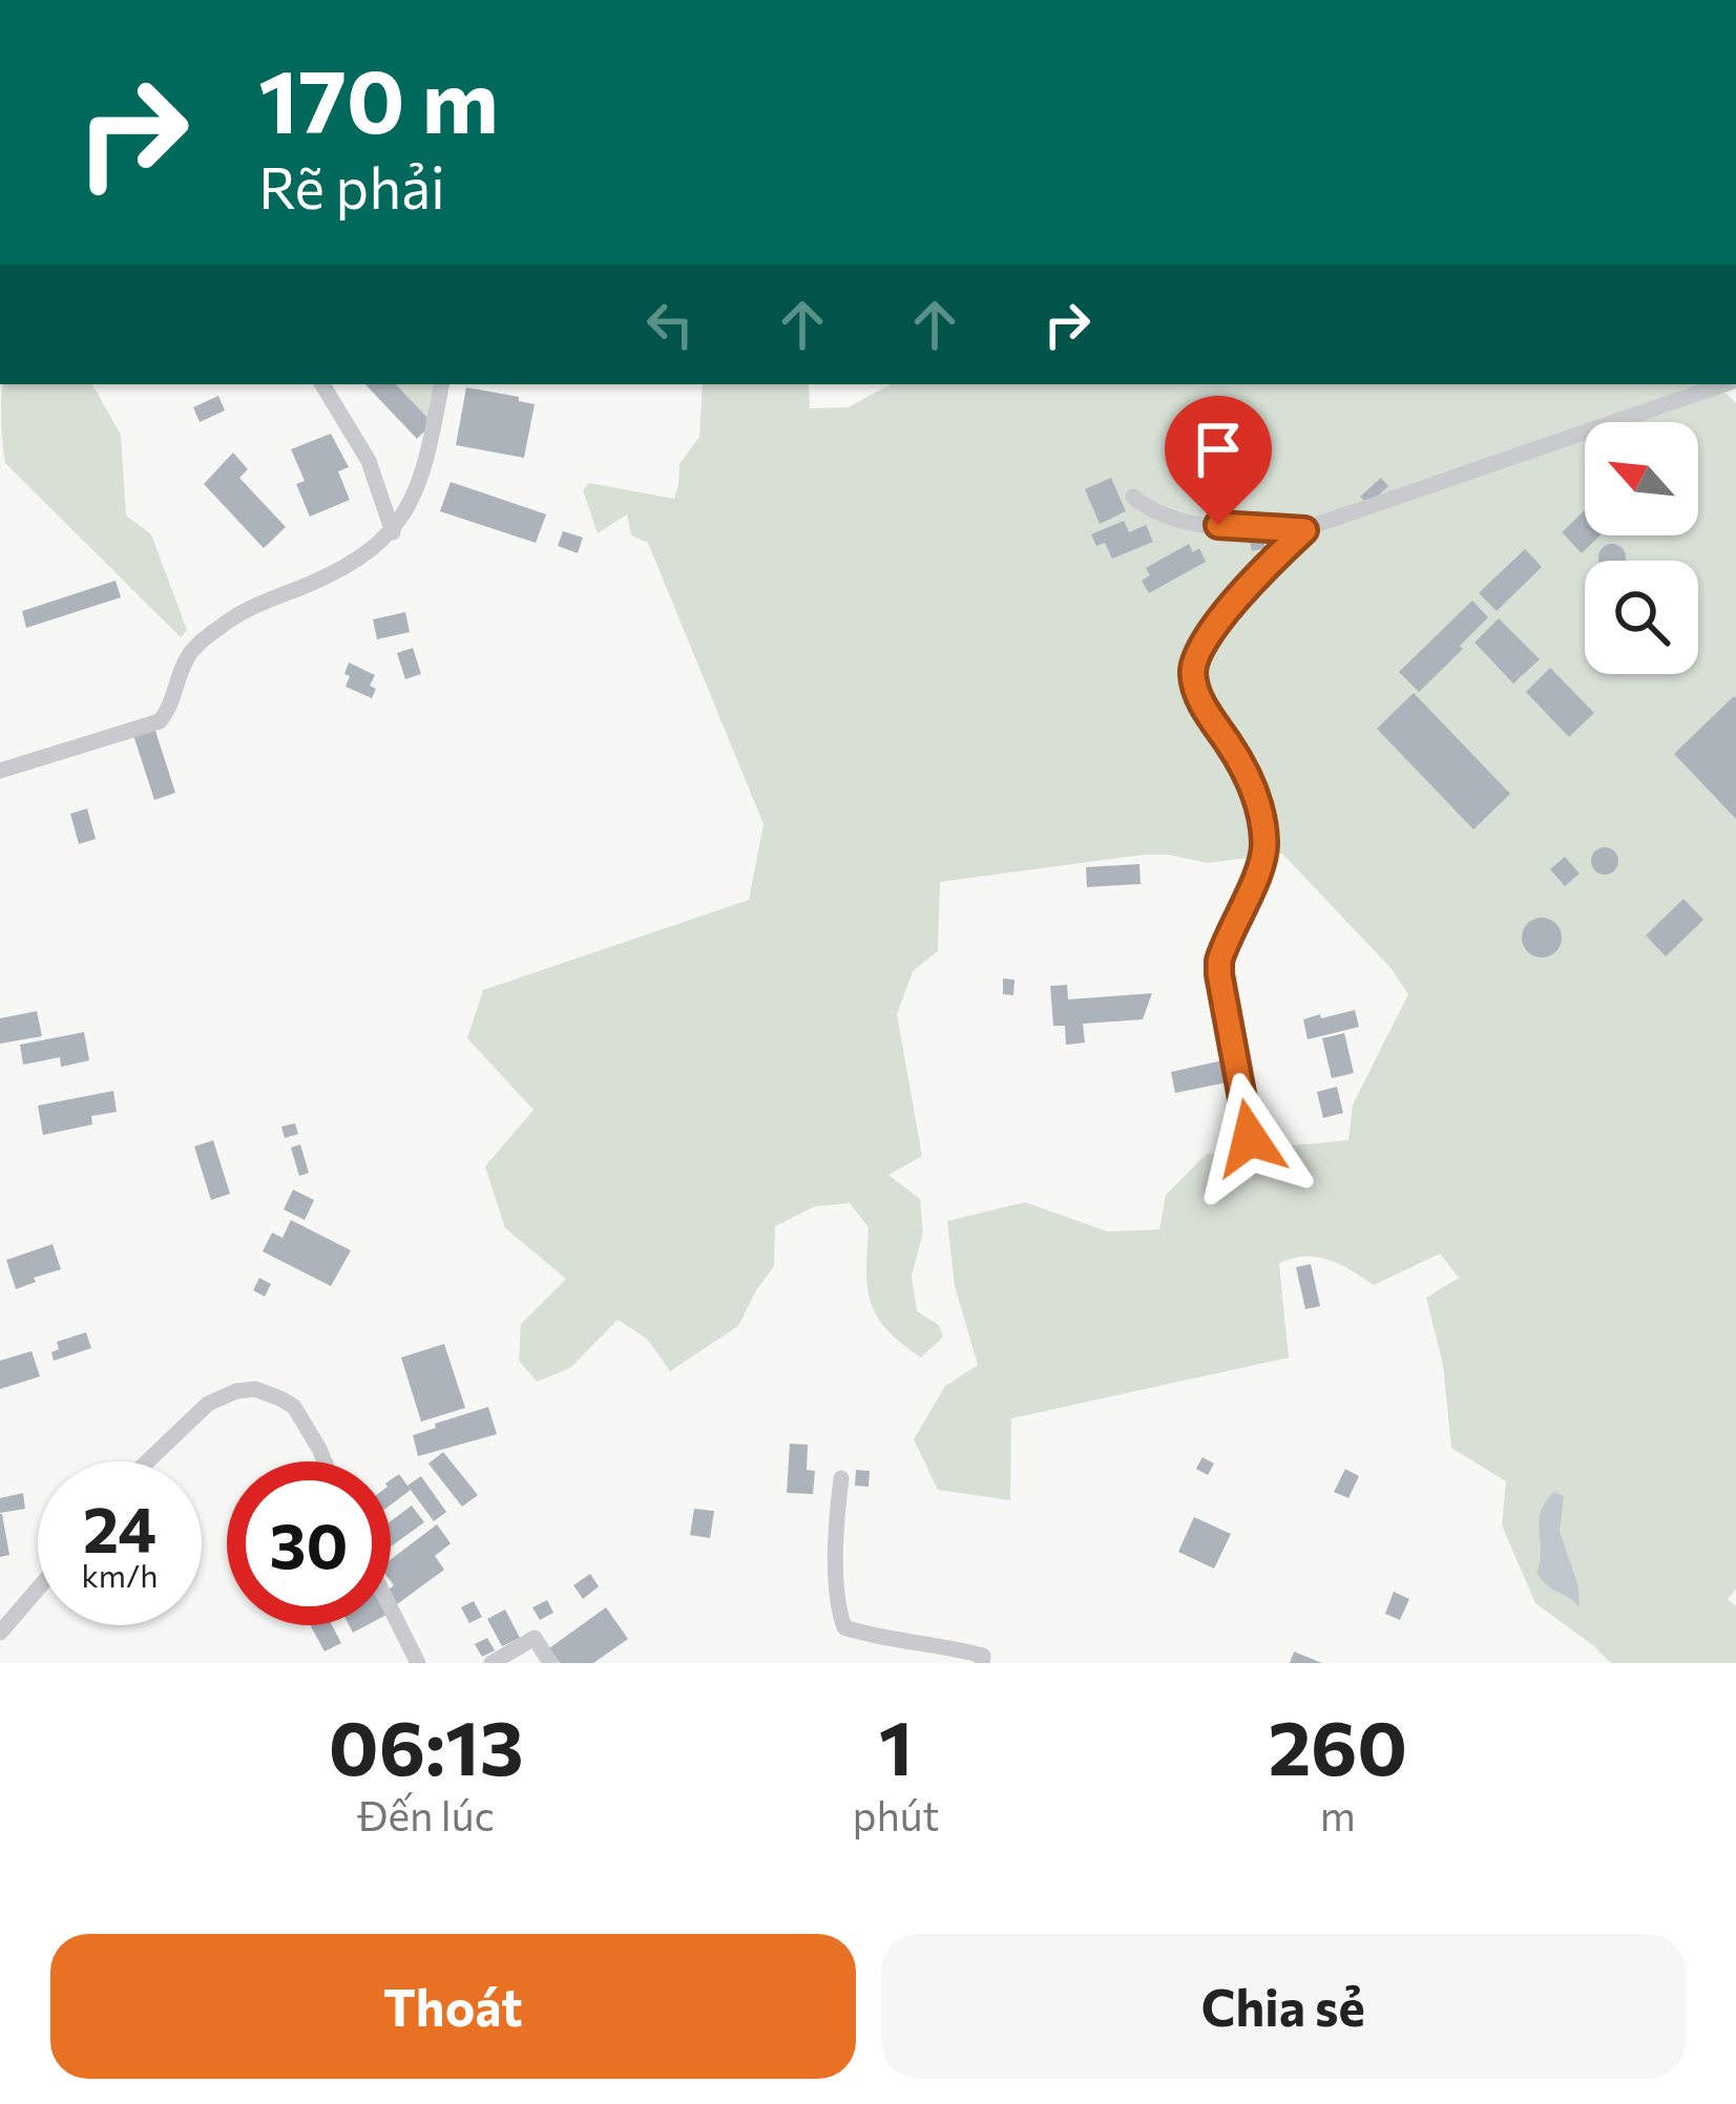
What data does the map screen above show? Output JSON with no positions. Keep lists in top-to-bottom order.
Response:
{
  "north": "top left",
  "page": {
    "turn": ["170 m", "Rẽ phải"],
    "speed": "24 km/h",
    "limit": "30",
    "eta": [
      "06:13",
      "Đến lúc",
      "1",
      "phút",
      "260",
      "m"
    ],
    "buttons": ["Thoát", "Chia sẻ"]
  }
}
